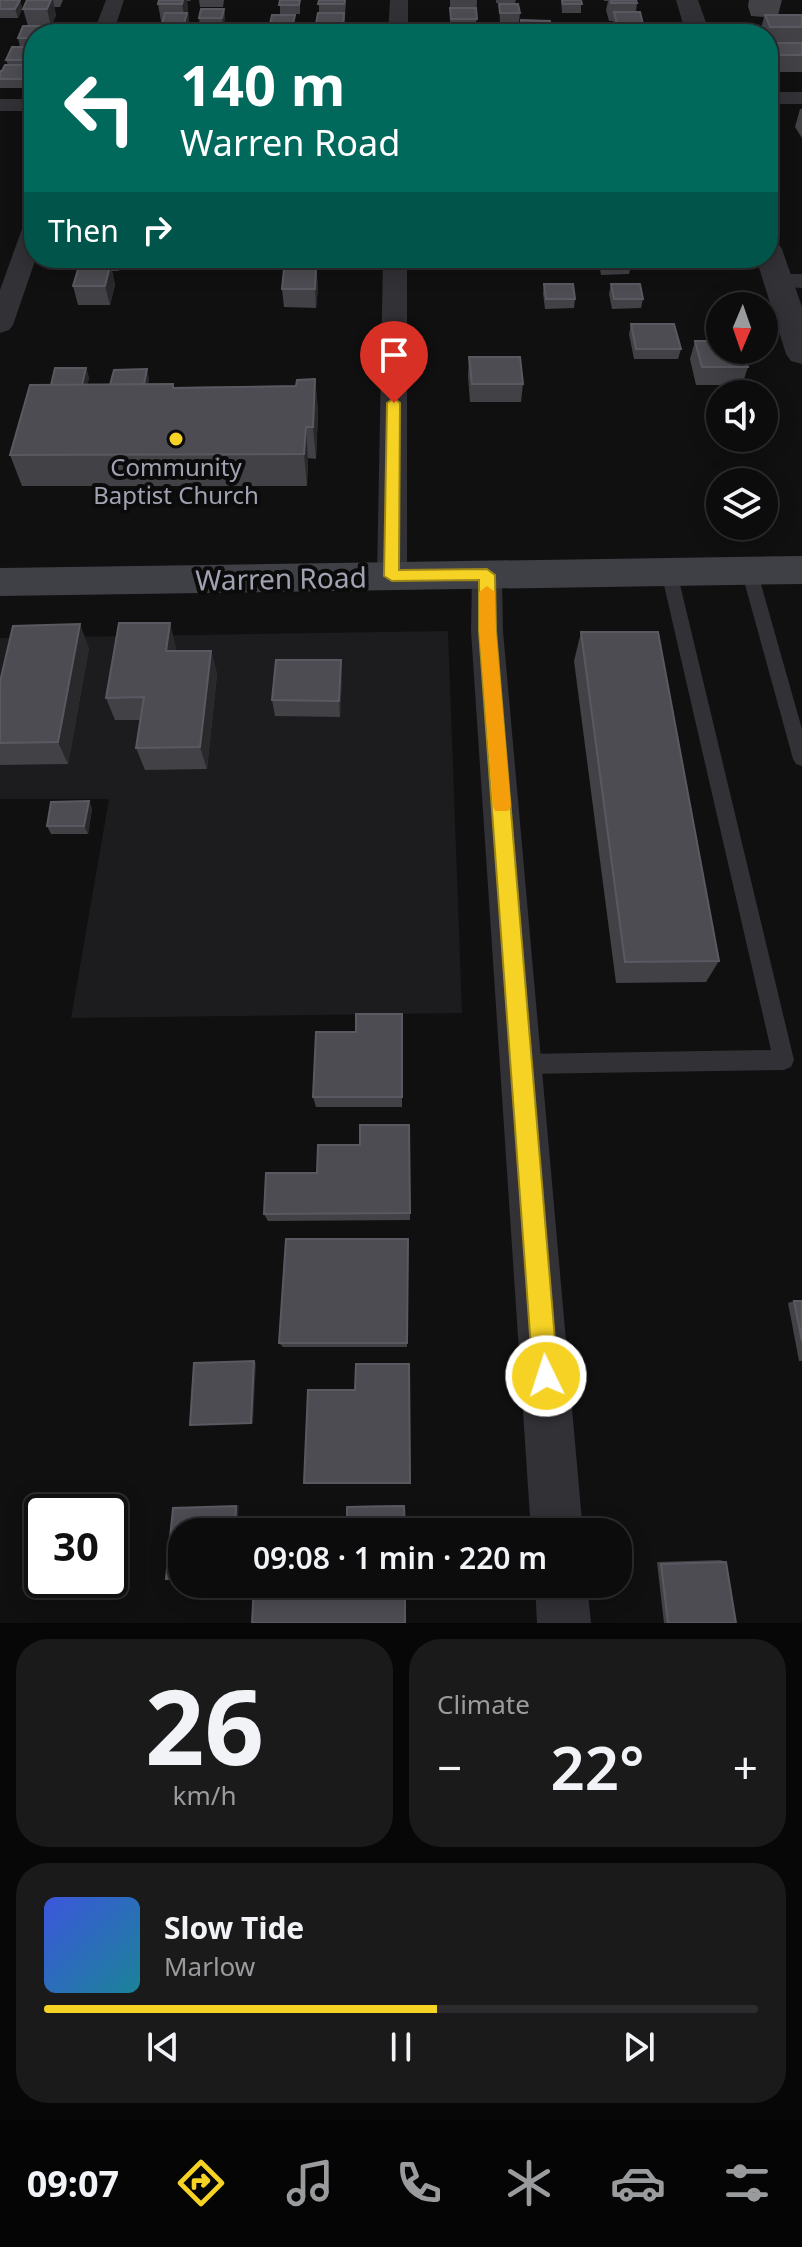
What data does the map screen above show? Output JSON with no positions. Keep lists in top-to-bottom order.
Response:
{
  "streets": {
    "main road": ["Warren Road"]
  },
  "places": ["Community Baptist Church"],
  "north": "bottom",
  "page": {
    "turn": ["140 m", "Warren Road"],
    "then": "Then",
    "limit": "30",
    "trip": "09:08 · 1 min · 220 m",
    "tile": [
      ["26", "km/h"],
      "Climate"
    ],
    "heat": ["−", "22°", "+"],
    "song": ["Slow Tide", "Marlow"],
    "tabs": "09:07"
  }
}
